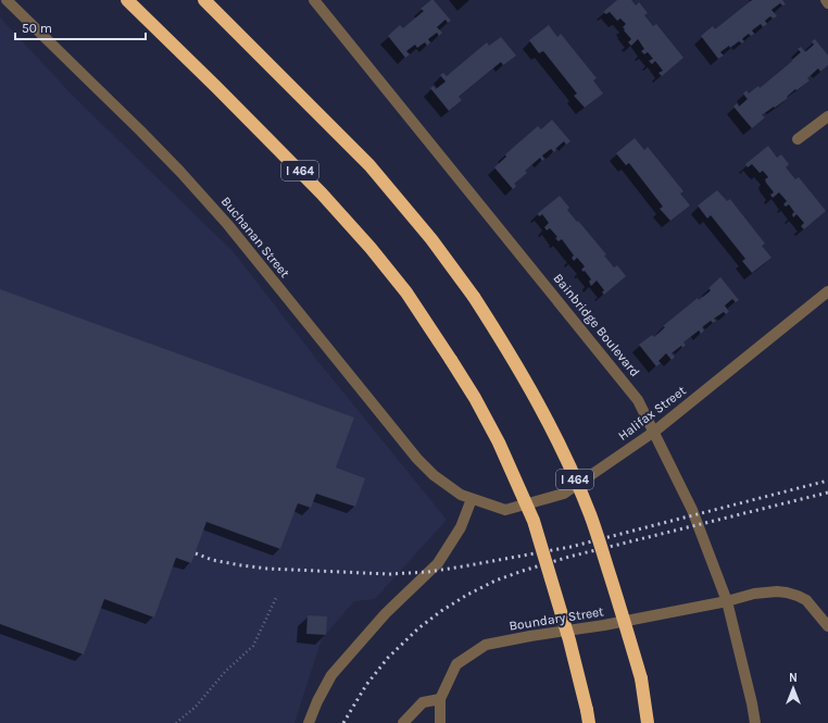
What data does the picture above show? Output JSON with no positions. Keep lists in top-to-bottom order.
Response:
{
  "streets": {
    "highway": ["I 464"],
    "street": [
      "Buchanan Street",
      "Bainbridge Boulevard",
      "Halifax Street",
      "Boundary Street"
    ]
  },
  "crossings": [
    ["Buchanan Street", "Halifax Street"],
    ["Bainbridge Boulevard", "Halifax Street"],
    ["Bainbridge Boulevard", "Boundary Street"]
  ],
  "scale_bar": "50 m",
  "north": "top"
}
